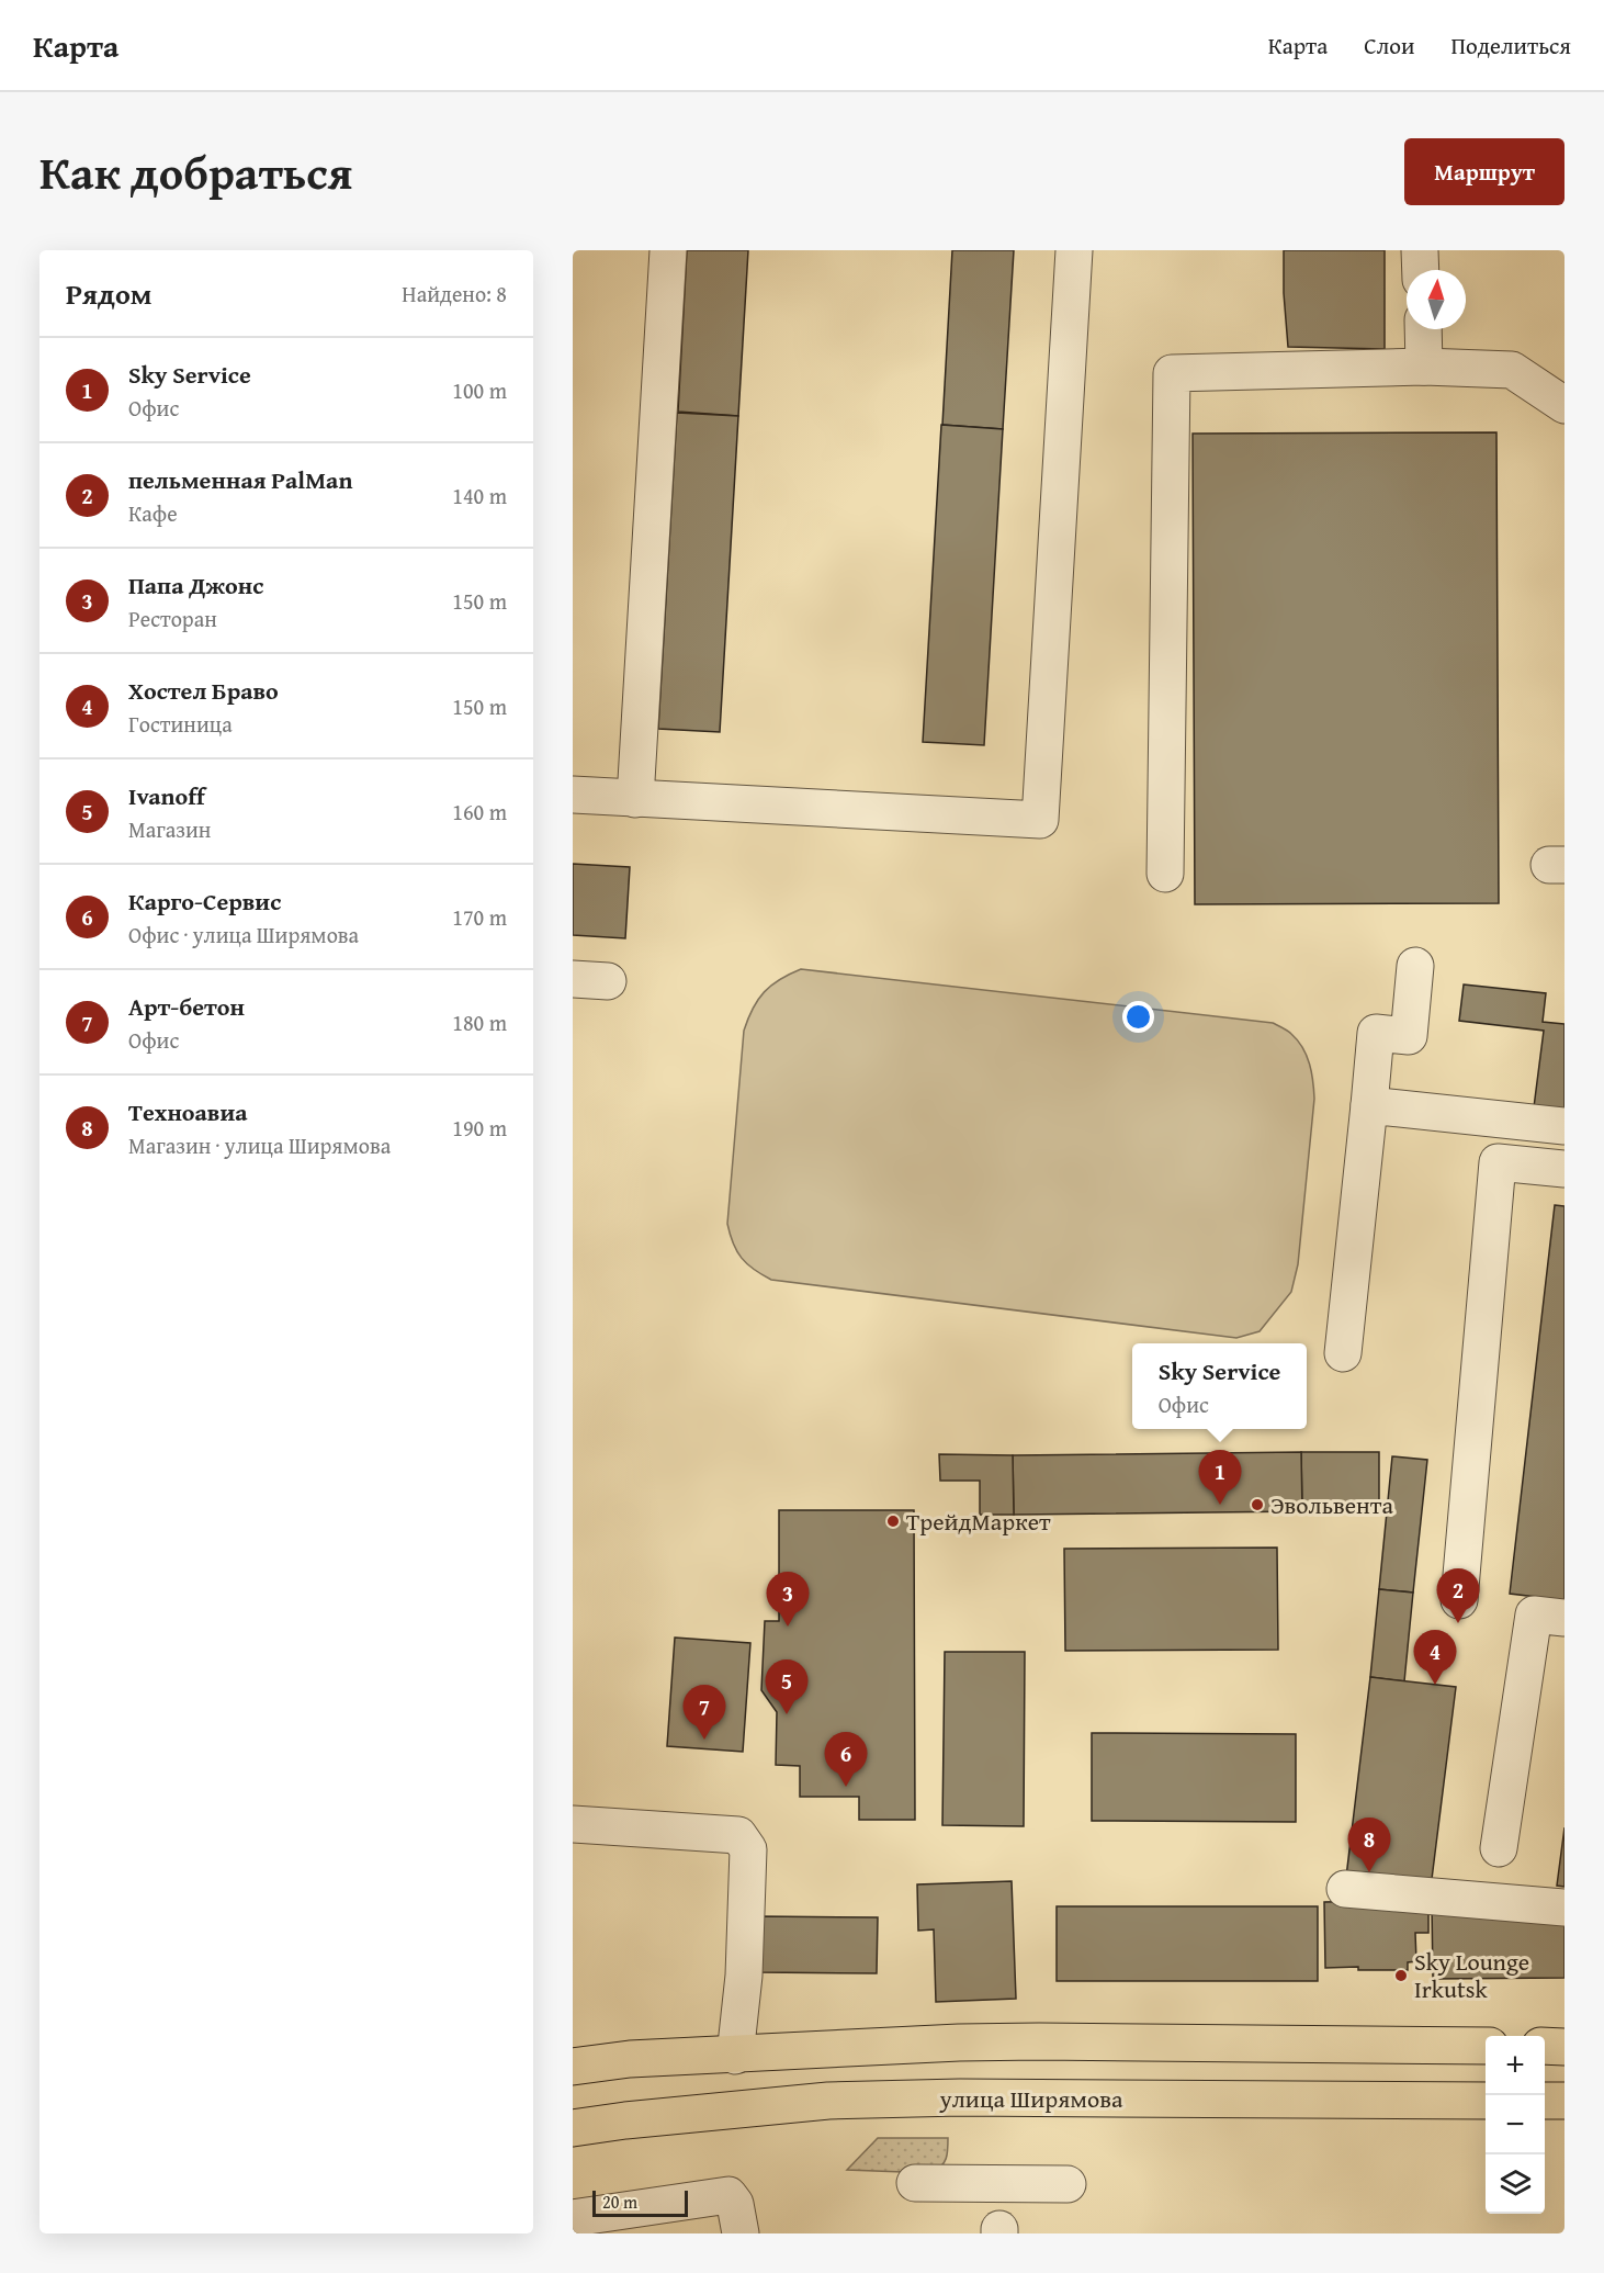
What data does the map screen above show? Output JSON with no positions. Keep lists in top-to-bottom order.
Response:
{
  "streets": {
    "main road": ["улица Ширямова"]
  },
  "places": ["Эвольвента", "ТрейдМаркет", "Sky Lounge Irkutsk"],
  "scale_bar": "20 m",
  "north": "top",
  "page": {
    "header": "Карта",
    "nav": ["Карта", "Слои", "Поделиться"],
    "title": "Как добраться",
    "buttons": "Маршрут",
    "heading": ["Рядом", "Найдено: 8"],
    "list": [
      {
        "mark": "1",
        "name": "Sky Service",
        "note": "Офис",
        "value": "100 m"
      },
      {
        "mark": "2",
        "name": "пельменная PalMan",
        "note": "Кафе",
        "value": "140 m"
      },
      {
        "mark": "3",
        "name": "Папа Джонс",
        "note": "Ресторан",
        "value": "150 m"
      },
      {
        "mark": "4",
        "name": "Хостел Браво",
        "note": "Гостиница",
        "value": "150 m"
      },
      {
        "mark": "5",
        "name": "Ivanoff",
        "note": "Магазин",
        "value": "160 m"
      },
      {
        "mark": "6",
        "name": "Карго-Сервис",
        "note": "Офис · улица Ширямова",
        "value": "170 m"
      },
      {
        "mark": "7",
        "name": "Арт-бетон",
        "note": "Офис",
        "value": "180 m"
      },
      {
        "mark": "8",
        "name": "Техноавиа",
        "note": "Магазин · улица Ширямова",
        "value": "190 m"
      }
    ],
    "popup": ["Sky Service", "Офис"],
    "pins": [
      "1",
      "2",
      "3",
      "4",
      "5",
      "7",
      "6",
      "8"
    ],
    "map_buttons": ["+", "−"],
    "scale": "20 m"
  }
}
